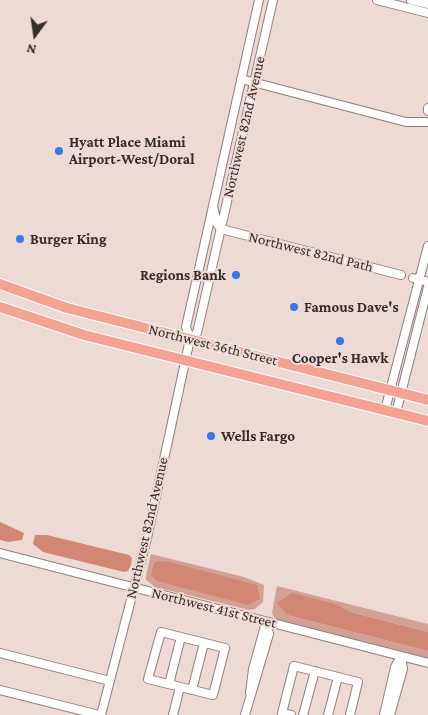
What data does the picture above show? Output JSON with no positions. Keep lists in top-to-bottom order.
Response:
{
  "streets": {
    "main road": ["Northwest 36th Street"],
    "street": ["Northwest 82nd Avenue", "Northwest 82nd Path", "Northwest 41st Street"]
  },
  "crossings": [
    ["Northwest 82nd Avenue", "Northwest 82nd Path"],
    ["Northwest 82nd Avenue", "Northwest 36th Street"],
    ["Northwest 82nd Avenue", "Northwest 41st Street"]
  ],
  "places": [
    "Hyatt Place Miami Airport-West/Doral",
    "Burger King",
    "Regions Bank",
    "Famous Dave's",
    "Cooper's Hawk",
    "Wells Fargo"
  ],
  "north": "bottom"
}
